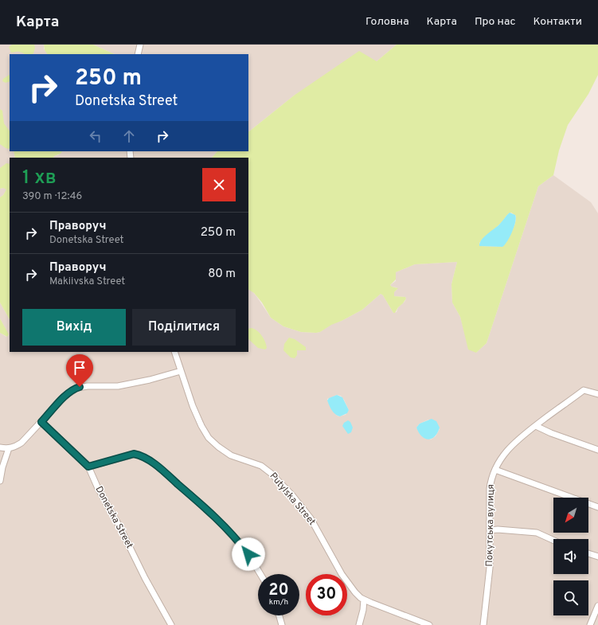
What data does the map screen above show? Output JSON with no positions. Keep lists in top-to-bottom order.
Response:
{
  "streets": {
    "street": ["Putylska Street", "Donetska Street", "Покутська вулиця"]
  },
  "north": "bottom left",
  "page": {
    "header": "Карта",
    "nav": [
      "Головна",
      "Карта",
      "Про нас",
      "Контакти"
    ],
    "turn": ["250 m", "Donetska Street"],
    "heading": ["1 хв", "390 m · 12:46"],
    "list": [
      {
        "name": "Праворуч",
        "note": "Donetska Street",
        "value": "250 m"
      },
      {
        "name": "Праворуч",
        "note": "Makiivska Street",
        "value": "80 m"
      }
    ],
    "buttons": ["Вихід", "Поділитися"],
    "speed": "20 km/h",
    "limit": "30"
  }
}
